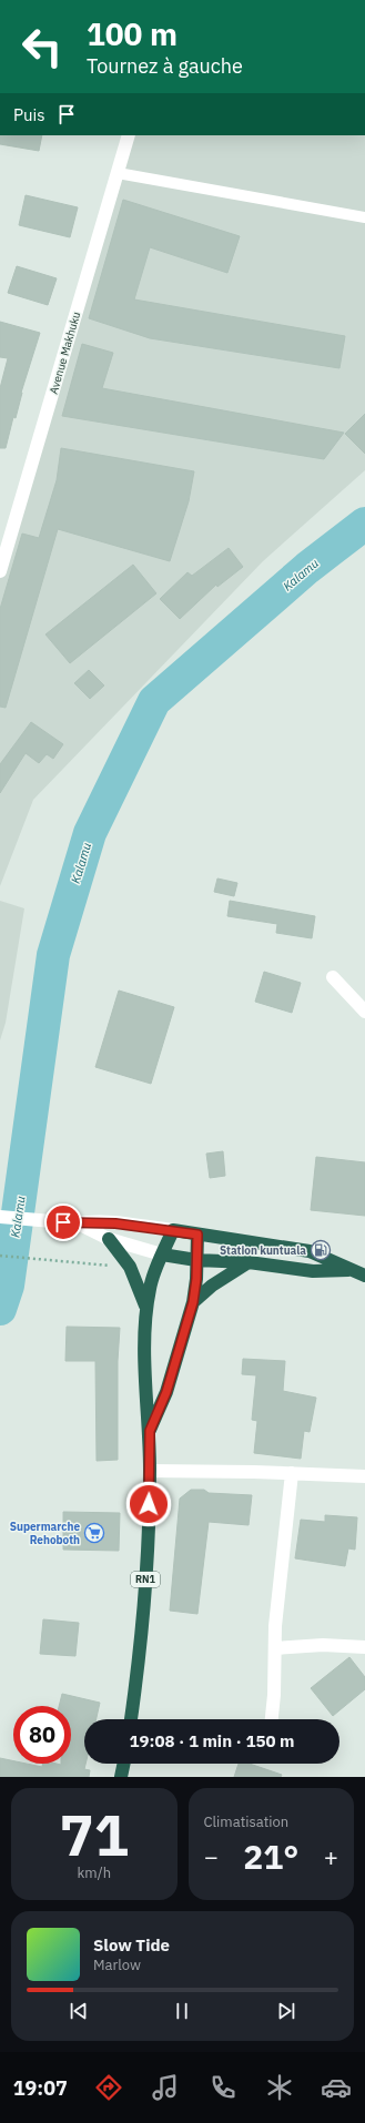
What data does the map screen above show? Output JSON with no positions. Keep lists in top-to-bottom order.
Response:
{
  "streets": {
    "highway": ["RN1"],
    "street": ["Avenue Makhuku"]
  },
  "water": ["Kalamu"],
  "places": {
    "fuel station": ["Station kuntuala"],
    "supermarket": ["Supermarche Rehoboth"]
  },
  "page": {
    "turn": ["100 m", "Tournez à gauche"],
    "then": "Puis",
    "limit": "80",
    "trip": "19:08 · 1 min · 150 m",
    "tile": [
      ["71", "km/h"],
      "Climatisation"
    ],
    "heat": ["−", "21°", "+"],
    "song": ["Slow Tide", "Marlow"],
    "tabs": "19:07"
  }
}
